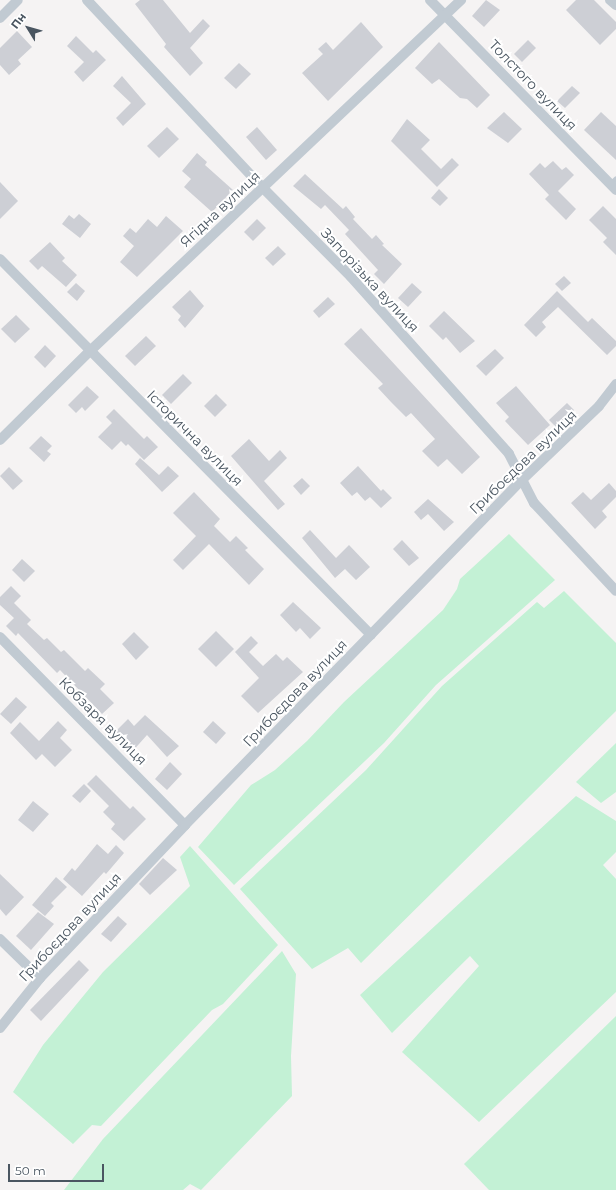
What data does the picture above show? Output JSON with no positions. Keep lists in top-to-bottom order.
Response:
{
  "streets": {
    "street": [
      "Толстого вулиця",
      "Ягідна вулиця",
      "Запорізька вулиця",
      "Історична вулиця",
      "Грибоєдова вулиця",
      "Кобзаря вулиця"
    ]
  },
  "crossings": [
    ["Толстого вулиця", "Ягідна вулиця"],
    ["Ягідна вулиця", "Запорізька вулиця"],
    ["Ягідна вулиця", "Історична вулиця"],
    ["Запорізька вулиця", "Грибоєдова вулиця"],
    ["Історична вулиця", "Грибоєдова вулиця"],
    ["Грибоєдова вулиця", "Кобзаря вулиця"]
  ],
  "scale_bar": "50 m",
  "north": "top left"
}
